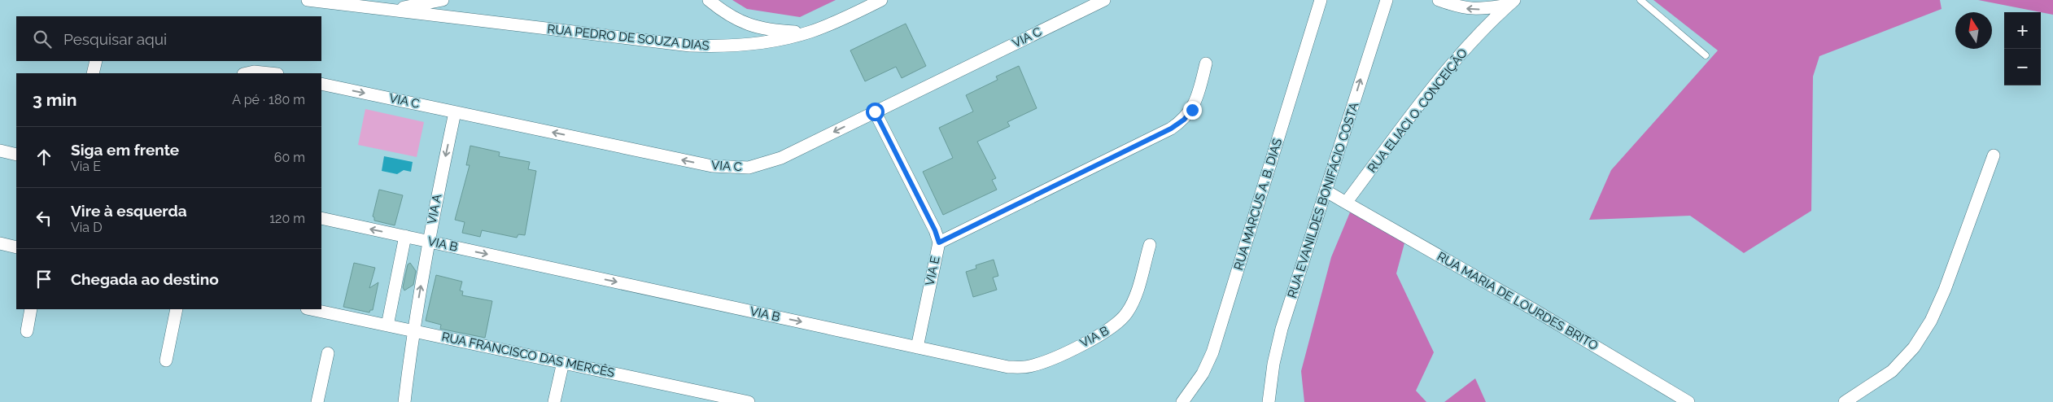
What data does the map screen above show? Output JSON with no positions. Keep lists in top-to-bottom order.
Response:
{
  "streets": {
    "street": [
      "RUA PEDRO DE SOUZA DIAS",
      "VIA C",
      "RUA ELIACI O. CONCEIÇÃO",
      "RUA EVANILDES BONIFÁCIO COSTA",
      "RUA MARCUS A. B. DIAS",
      "VIA A",
      "VIA B",
      "VIA E",
      "RUA MARIA DE LOURDES BRITO",
      "RUA FRANCISCO DAS MERCÊS"
    ]
  },
  "crossings": [
    ["VIA C", "VIA A"],
    ["VIA C", "VIA E"],
    ["RUA ELIACI O. CONCEIÇÃO", "RUA MARIA DE LOURDES BRITO"],
    ["VIA A", "VIA B"],
    ["VIA A", "RUA FRANCISCO DAS MERCÊS"],
    ["VIA B", "VIA E"]
  ],
  "one_way": ["RUA EVANILDES BONIFÁCIO COSTA"],
  "north": "top",
  "page": {
    "map_buttons": ["+", "−"],
    "search": "Pesquisar aqui",
    "heading": ["3 min", "A pé · 180 m"],
    "list": [
      ["Siga em frente", "Via E", "60 m"],
      ["Vire à esquerda", "Via D", "120 m"],
      "Chegada ao destino"
    ]
  }
}
